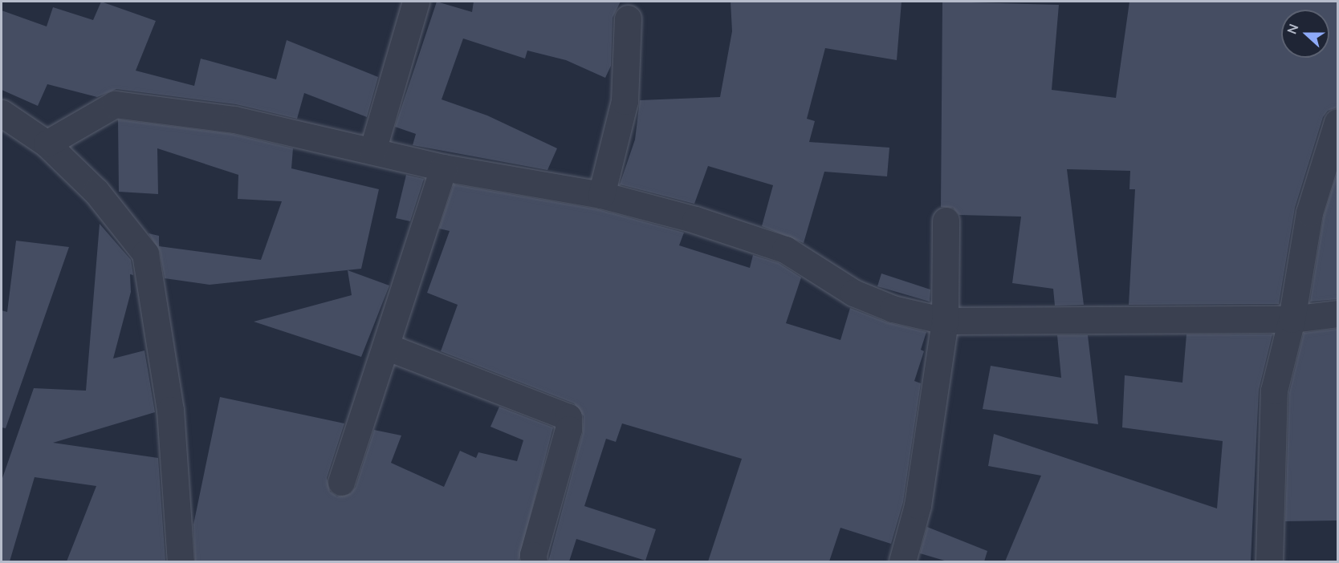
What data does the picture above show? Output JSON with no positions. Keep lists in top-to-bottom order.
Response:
{
  "north": "left"
}
